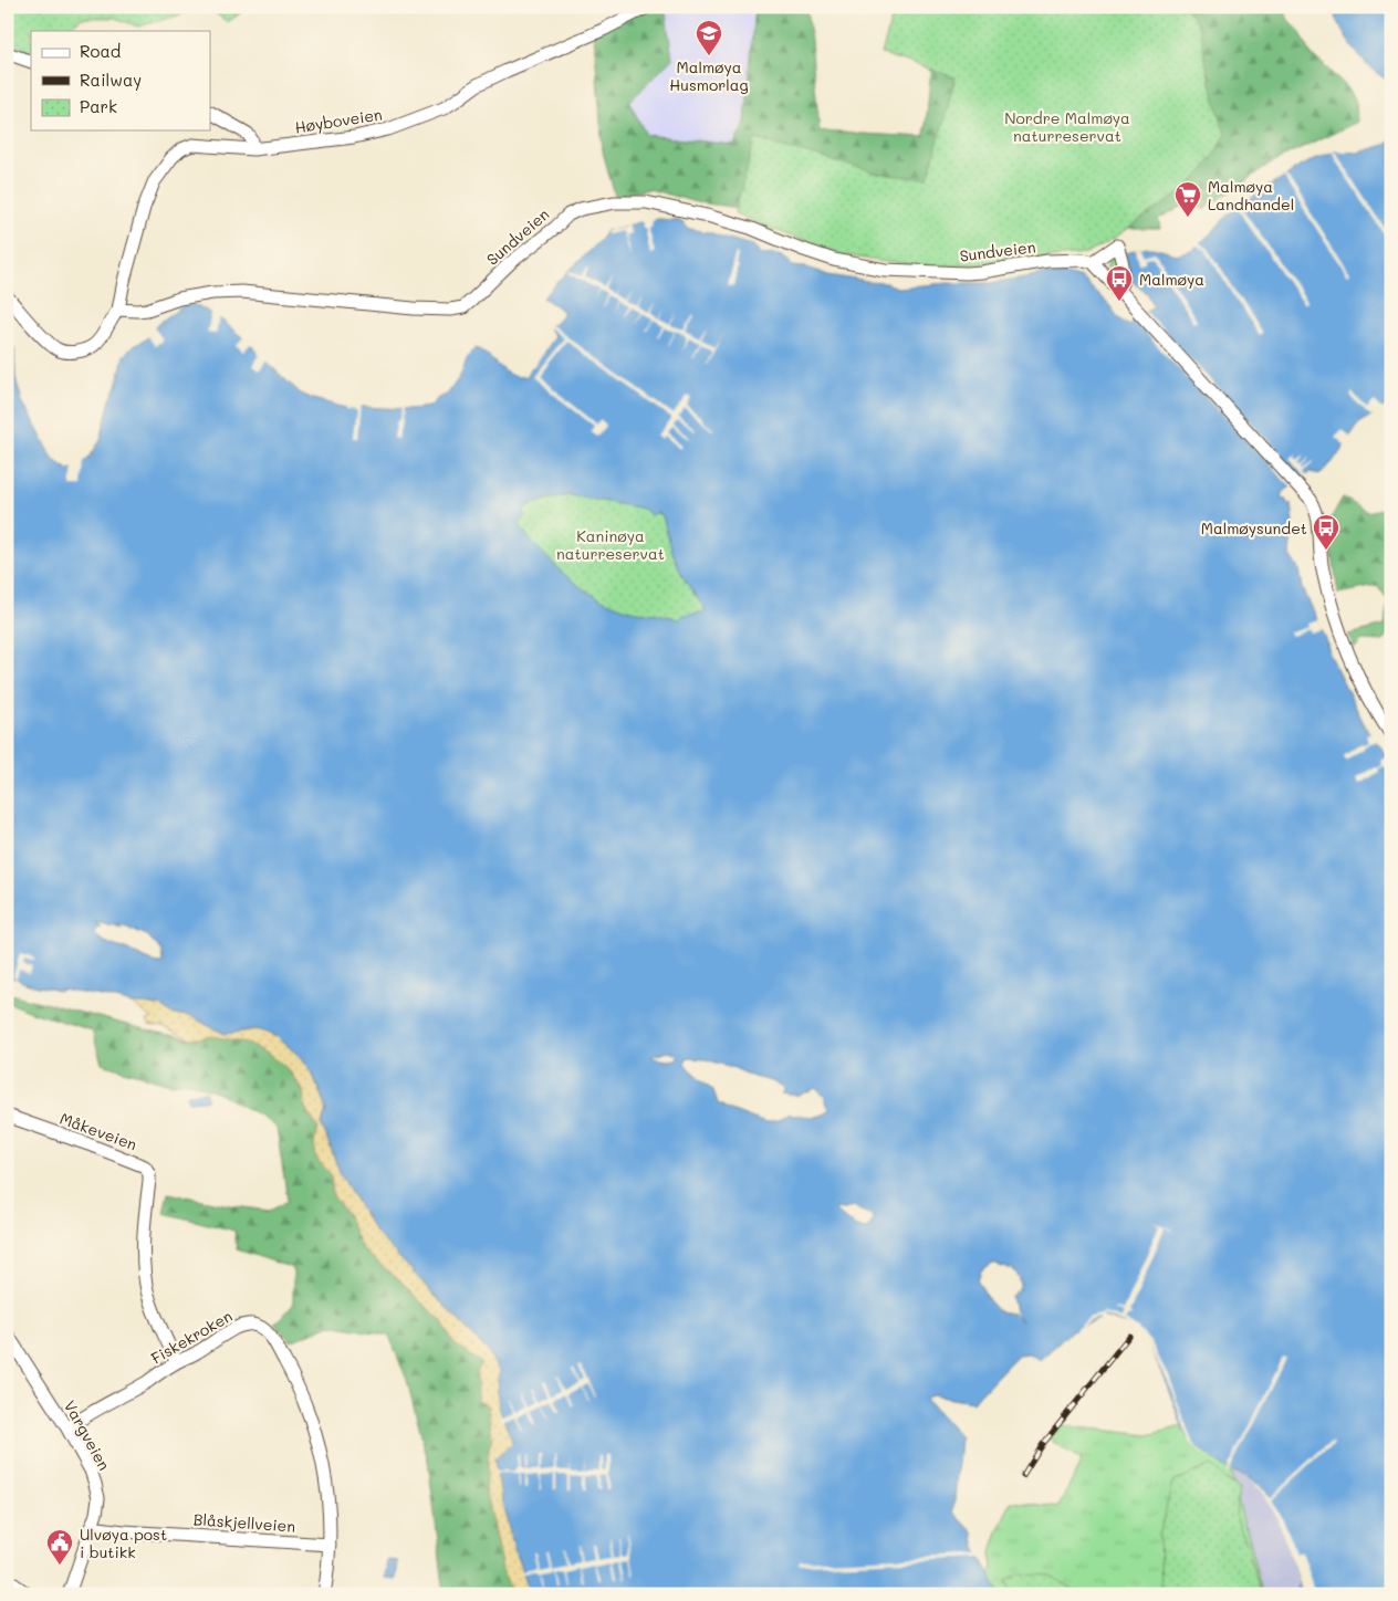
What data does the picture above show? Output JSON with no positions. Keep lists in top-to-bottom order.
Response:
{
  "streets": {
    "street": [
      "Høyboveien",
      "Sundveien",
      "Måkeveien",
      "Fiskekroken",
      "Vargveien",
      "Blåskjellveien"
    ]
  },
  "crossings": [
    ["Høyboveien", "Sundveien"],
    ["Måkeveien", "Fiskekroken"],
    ["Fiskekroken", "Vargveien"],
    ["Fiskekroken", "Blåskjellveien"],
    ["Vargveien", "Blåskjellveien"]
  ],
  "parks": ["Nordre Malmøya naturreservat", "Kaninøya naturreservat"],
  "places": {
    "school or university": ["Malmøya Husmorlag"],
    "supermarket": ["Malmøya Landhandel"],
    "bus stop": ["Malmøya", "Malmøysundet"],
    "public building": ["Ulvøya post i butikk"]
  },
  "legend": ["Road", "Railway", "Park"]
}
